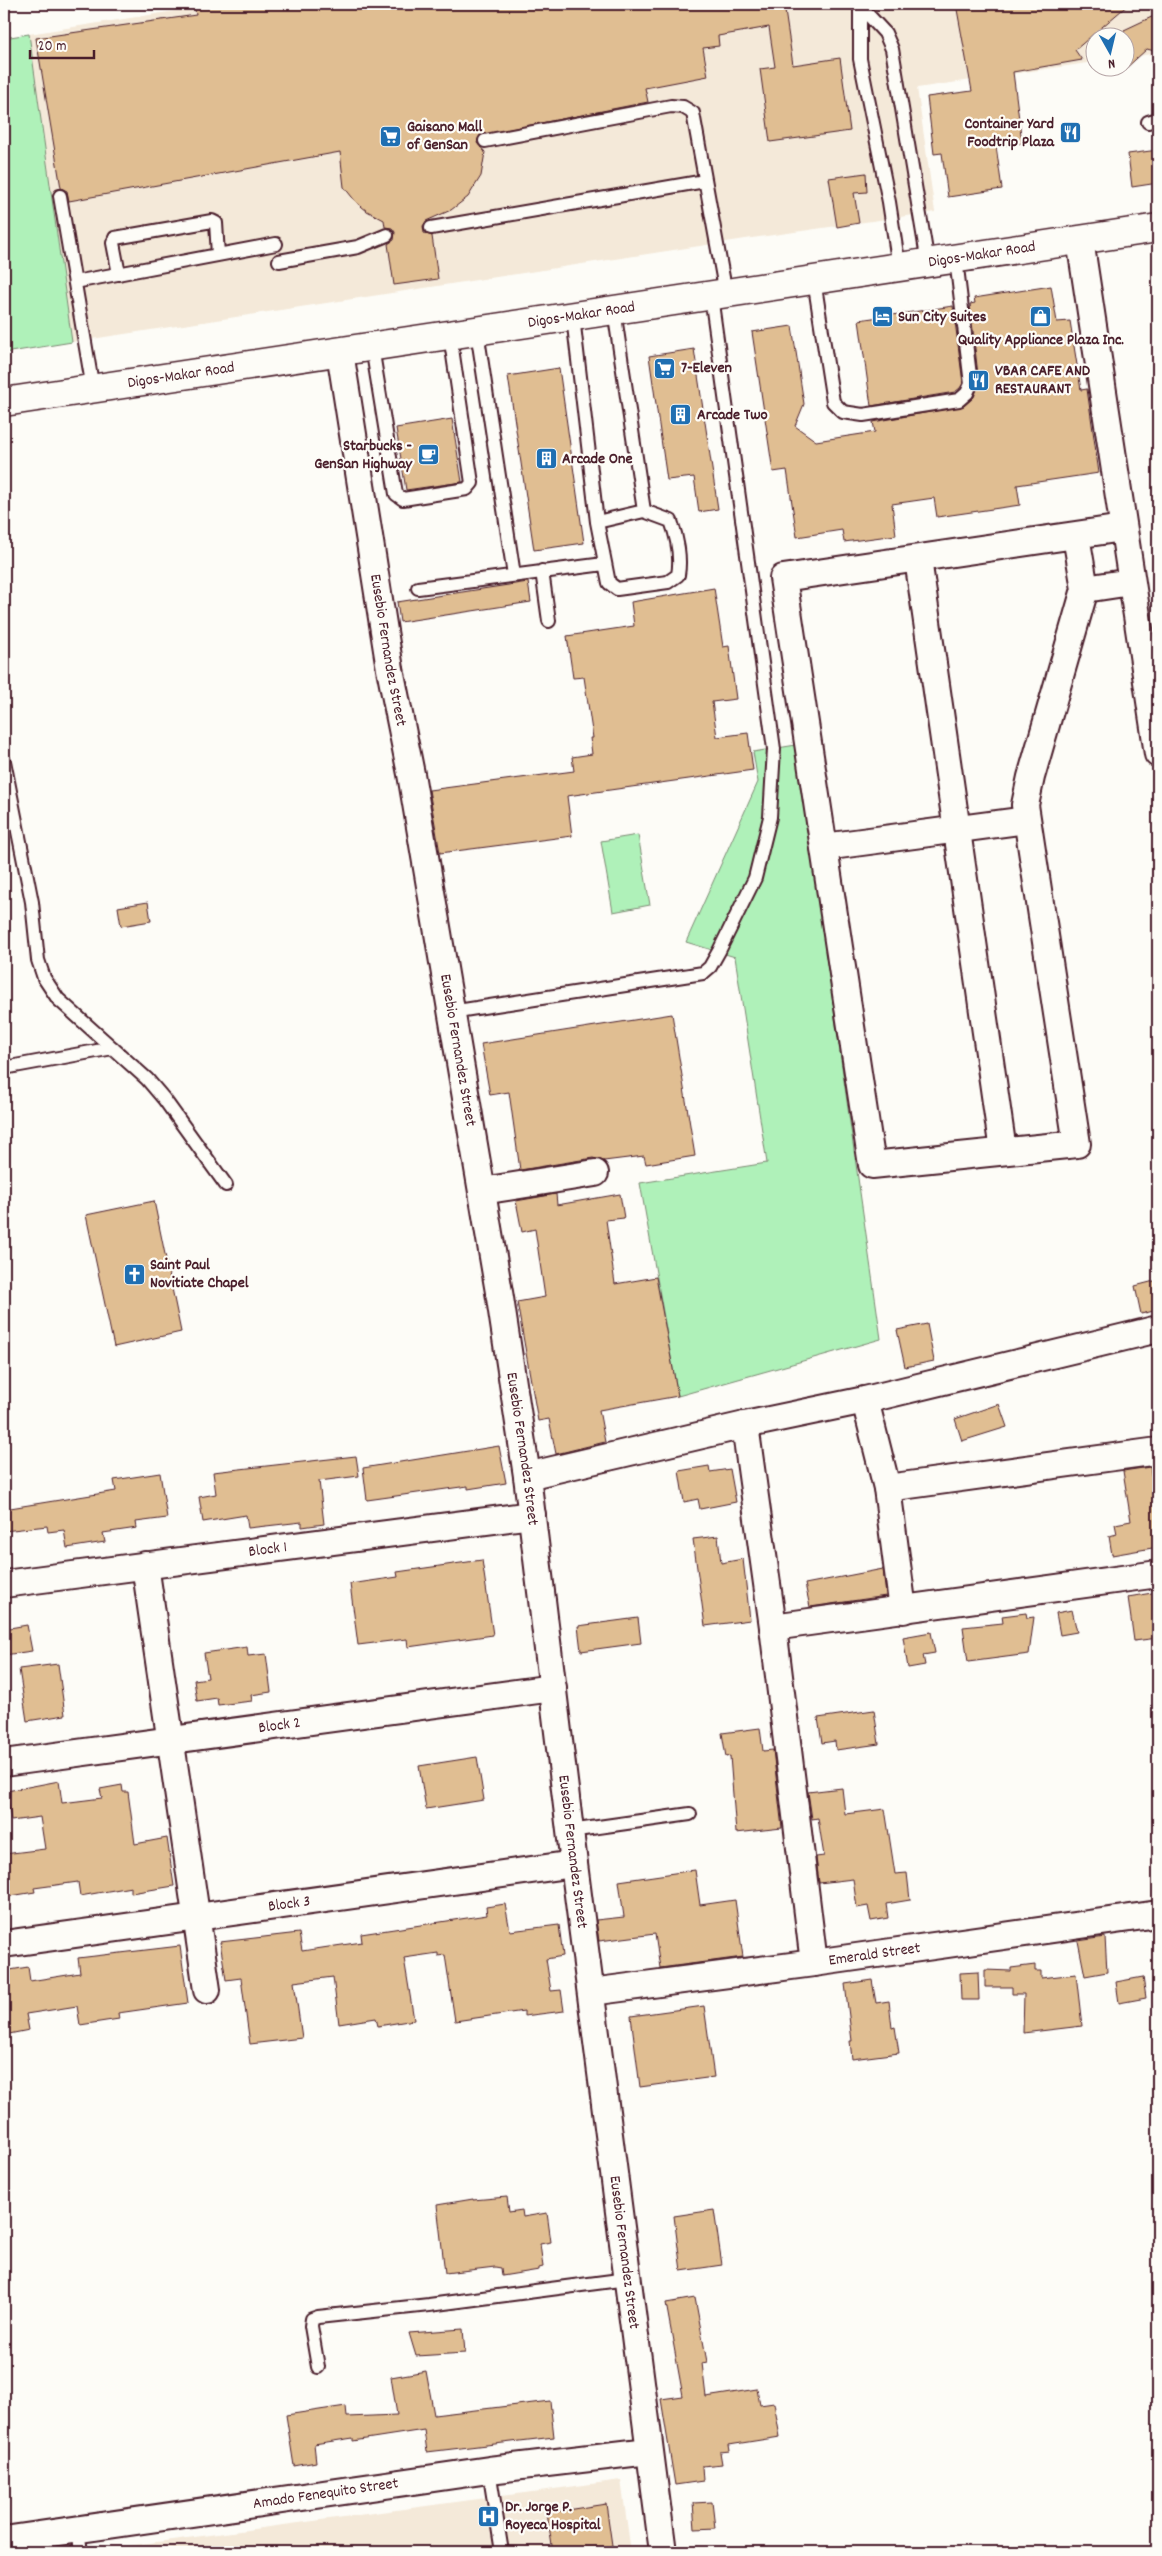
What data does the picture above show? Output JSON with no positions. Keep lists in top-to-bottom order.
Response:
{
  "streets": {
    "main road": ["Digos-Makar Road"],
    "street": [
      "Eusebio Fernandez Street",
      "Block 1",
      "Block 2",
      "Block 3",
      "Emerald Street",
      "Amado Fenequito Street"
    ]
  },
  "crossings": [
    ["Digos-Makar Road", "Eusebio Fernandez Street"],
    ["Eusebio Fernandez Street", "Block 1"],
    ["Eusebio Fernandez Street", "Block 2"],
    ["Eusebio Fernandez Street", "Block 3"],
    ["Eusebio Fernandez Street", "Emerald Street"],
    ["Eusebio Fernandez Street", "Amado Fenequito Street"]
  ],
  "places": {
    "restaurant": ["Container Yard Foodtrip Plaza", "VBAR CAFE AND RESTAURANT"],
    "supermarket": ["Gaisano Mall of GenSan", "7-Eleven"],
    "shop": ["Quality Appliance Plaza Inc."],
    "hotel": ["Sun City Suites"],
    "building": ["Arcade Two", "Arcade One"],
    "cafe": ["Starbucks - GenSan Highway"],
    "church": ["Saint Paul Novitiate Chapel"],
    "hospital": ["Dr. Jorge P. Royeca Hospital"]
  },
  "scale_bar": "20 m",
  "north": "bottom"
}
